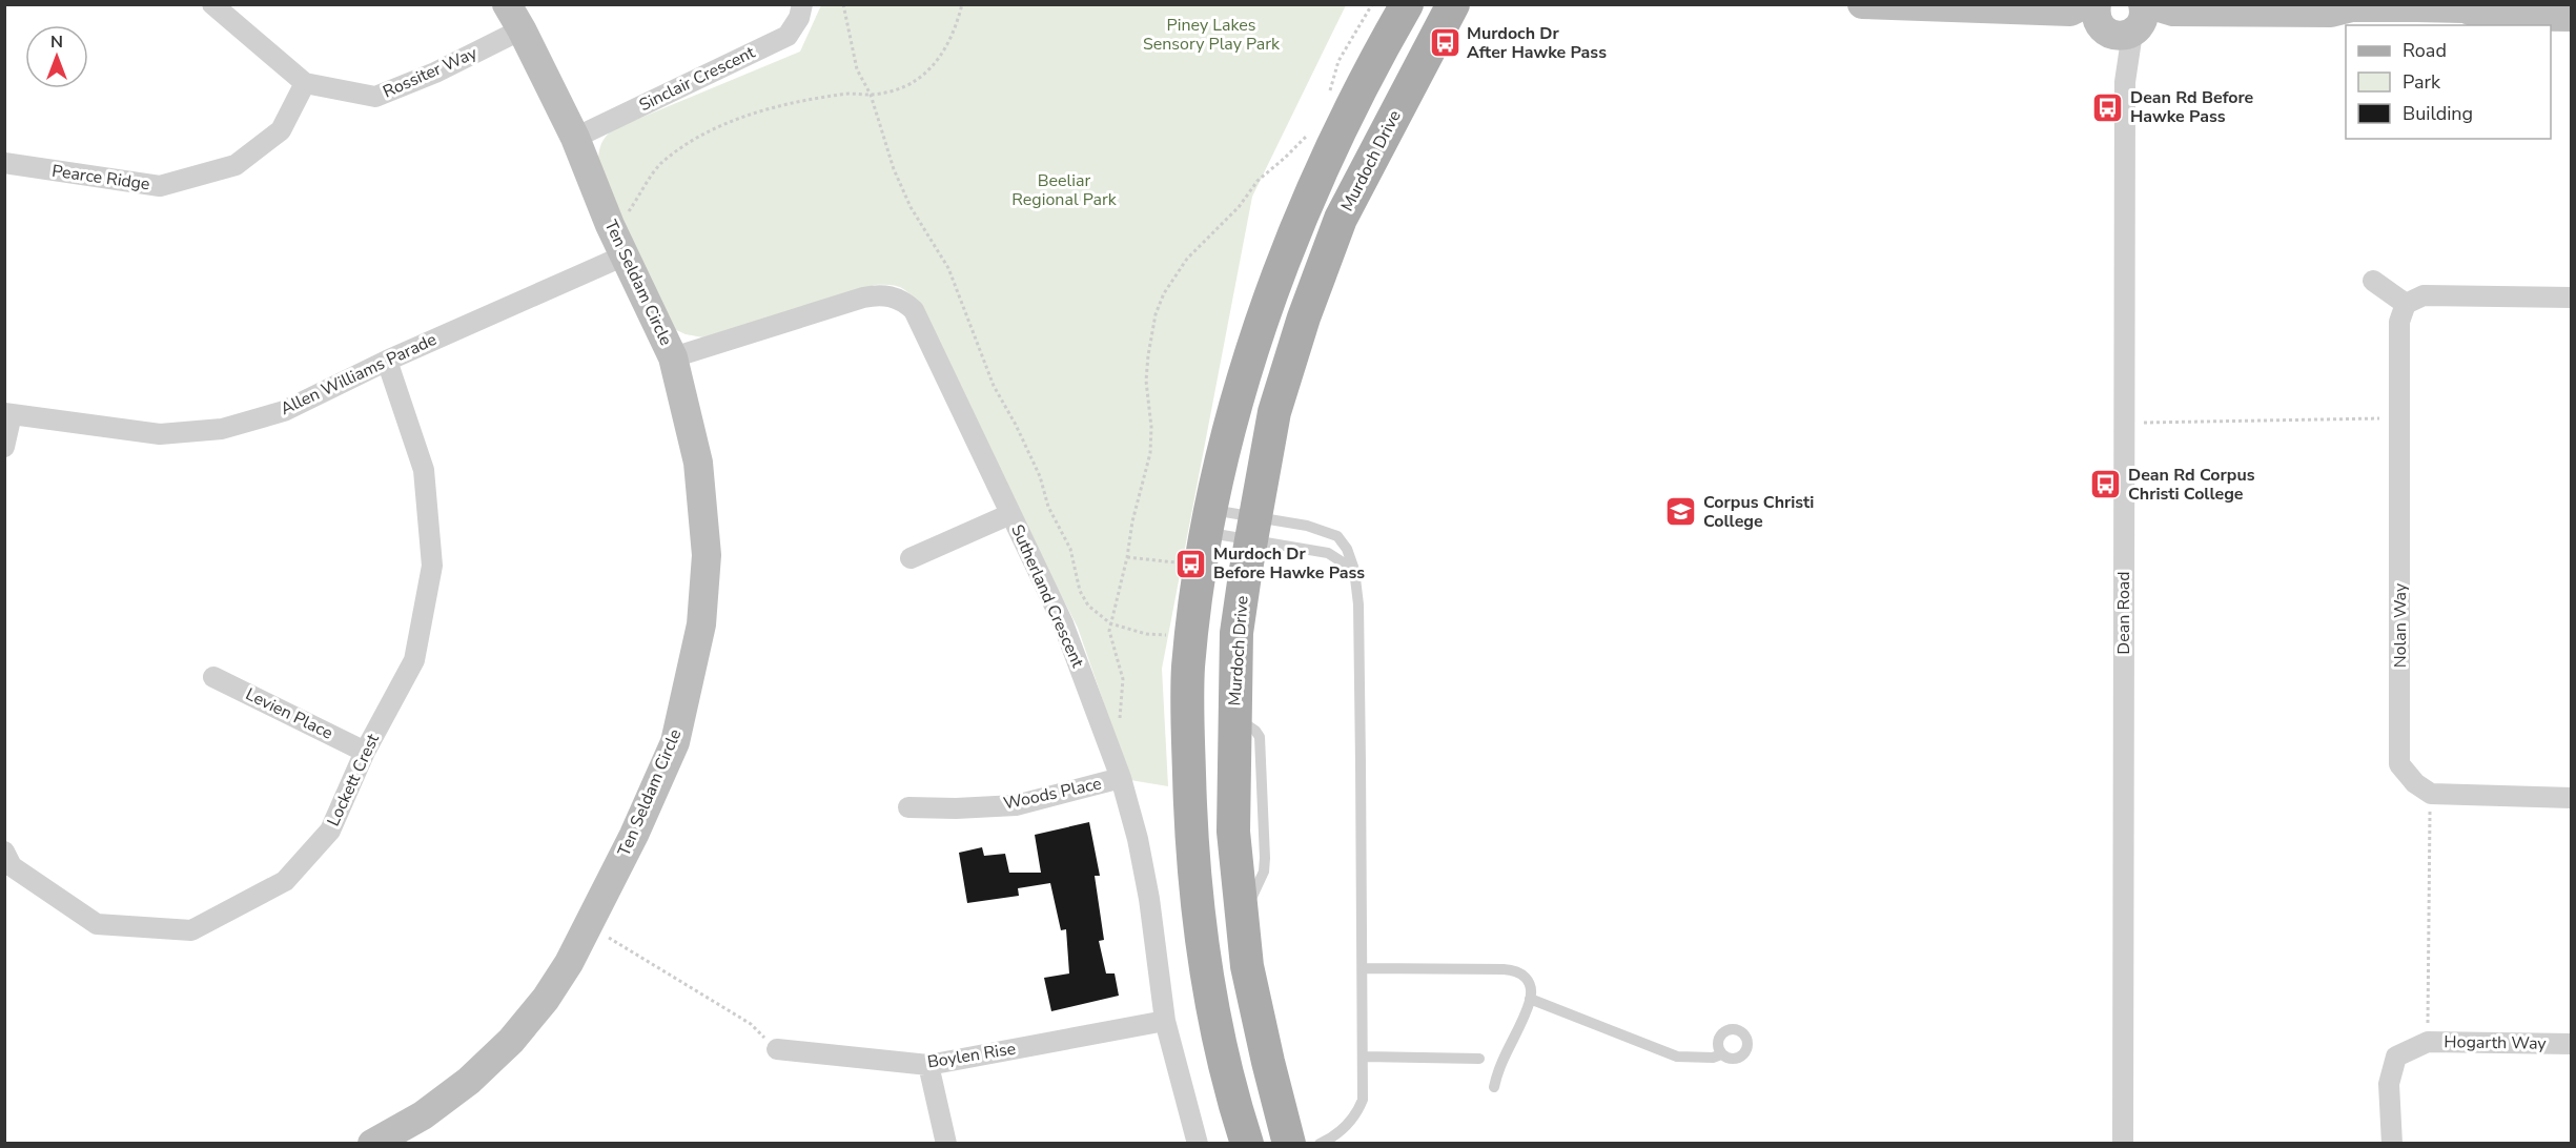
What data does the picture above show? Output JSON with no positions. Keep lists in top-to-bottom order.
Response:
{
  "streets": {
    "main road": ["Murdoch Drive"],
    "street": [
      "Rossiter Way",
      "Sinclair Crescent",
      "Pearce Ridge",
      "Ten Seldam Circle",
      "Allen Williams Parade",
      "Sutherland Crescent",
      "Dean Road",
      "Nolan Way",
      "Levien Place",
      "Lockett Crest",
      "Woods Place",
      "Hogarth Way",
      "Boylen Rise"
    ]
  },
  "crossings": [
    ["Rossiter Way", "Pearce Ridge"],
    ["Rossiter Way", "Ten Seldam Circle"],
    ["Sinclair Crescent", "Ten Seldam Circle"],
    ["Ten Seldam Circle", "Allen Williams Parade"],
    ["Ten Seldam Circle", "Sutherland Crescent"],
    ["Allen Williams Parade", "Lockett Crest"],
    ["Sutherland Crescent", "Woods Place"],
    ["Sutherland Crescent", "Boylen Rise"],
    ["Levien Place", "Lockett Crest"]
  ],
  "parks": ["Piney Lakes Sensory Play Park", "Beeliar Regional Park"],
  "places": {
    "bus stop": [
      "Murdoch Dr After Hawke Pass",
      "Dean Rd Before Hawke Pass",
      "Dean Rd Corpus Christi College",
      "Murdoch Dr Before Hawke Pass"
    ],
    "school or university": ["Corpus Christi College"]
  },
  "legend": ["Road", "Park", "Building"],
  "north": "top"
}
